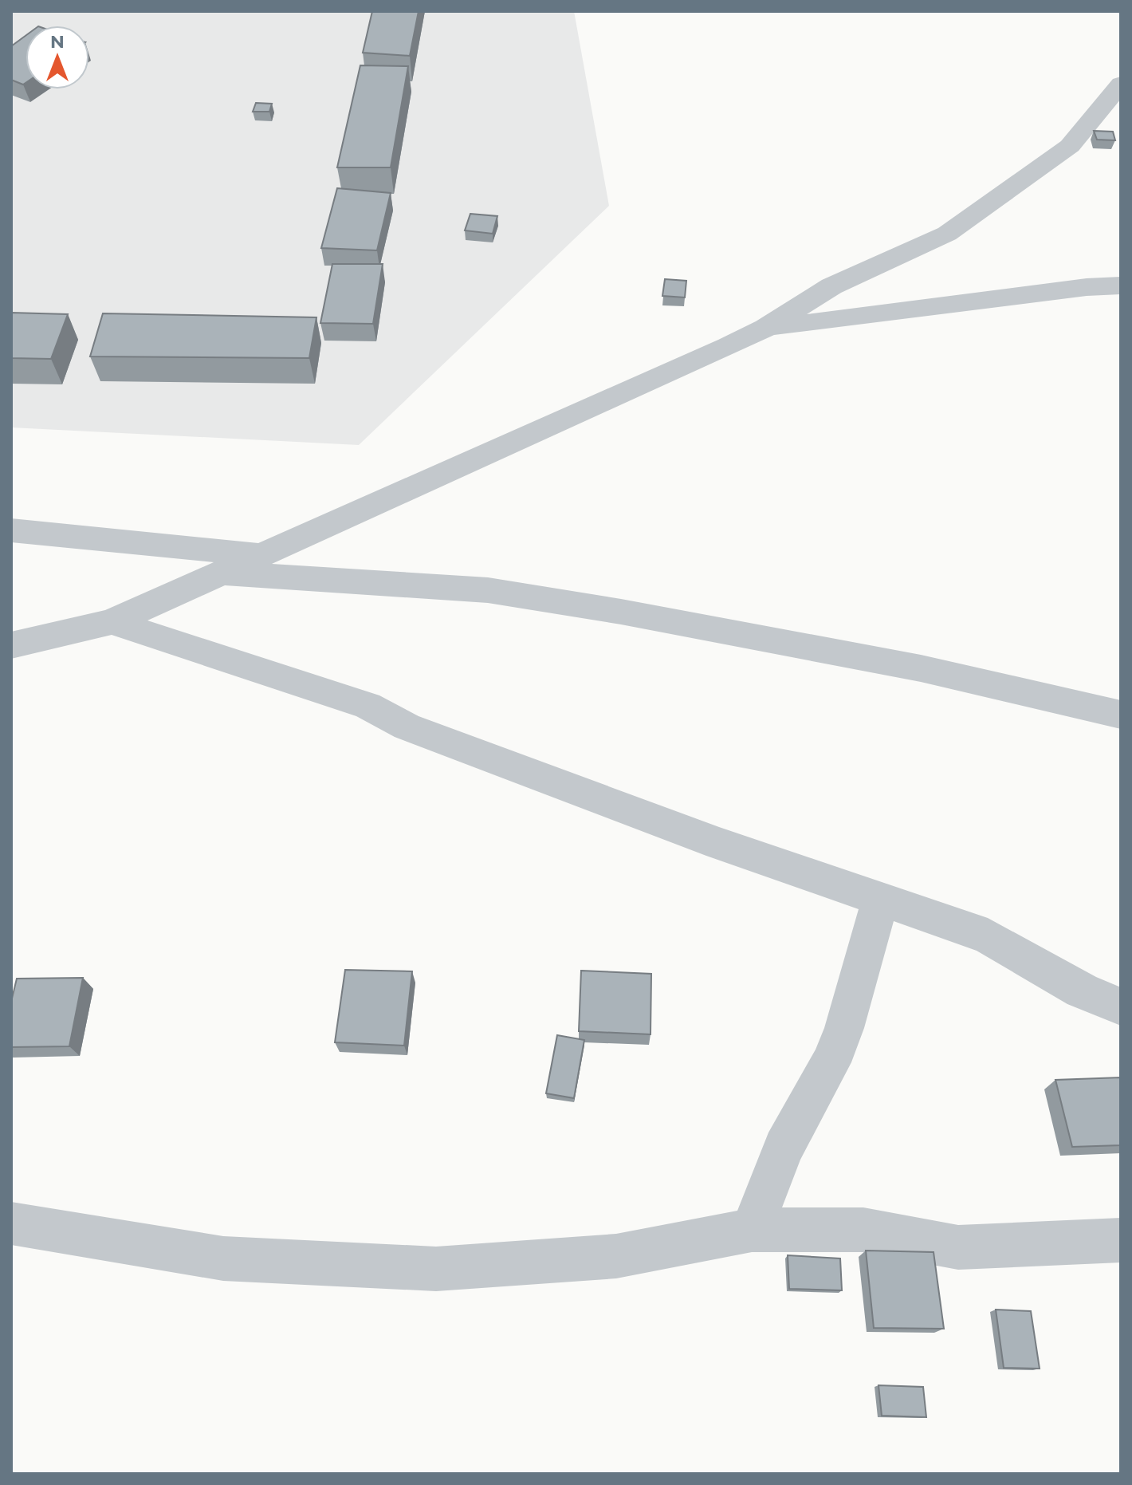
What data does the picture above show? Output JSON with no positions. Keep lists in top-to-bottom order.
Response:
{
  "north": "top"
}
